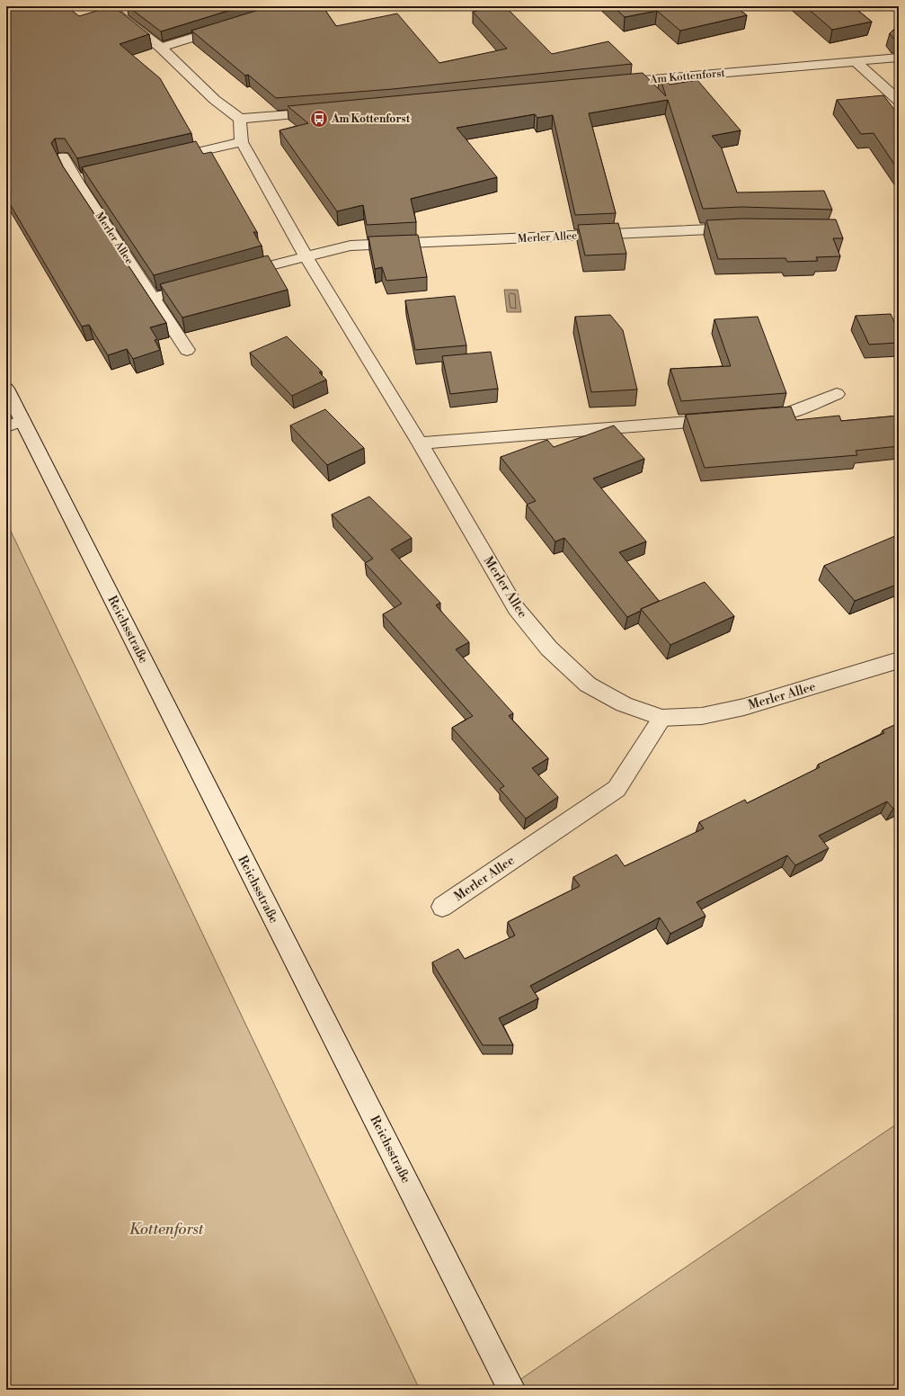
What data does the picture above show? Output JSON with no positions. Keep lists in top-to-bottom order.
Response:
{
  "streets": {
    "street": ["Am Kottenforst", "Merler Allee", "Reichsstraße"]
  },
  "parks": ["Kottenforst"],
  "places": {
    "bus stop": ["Am Kottenforst"]
  }
}
